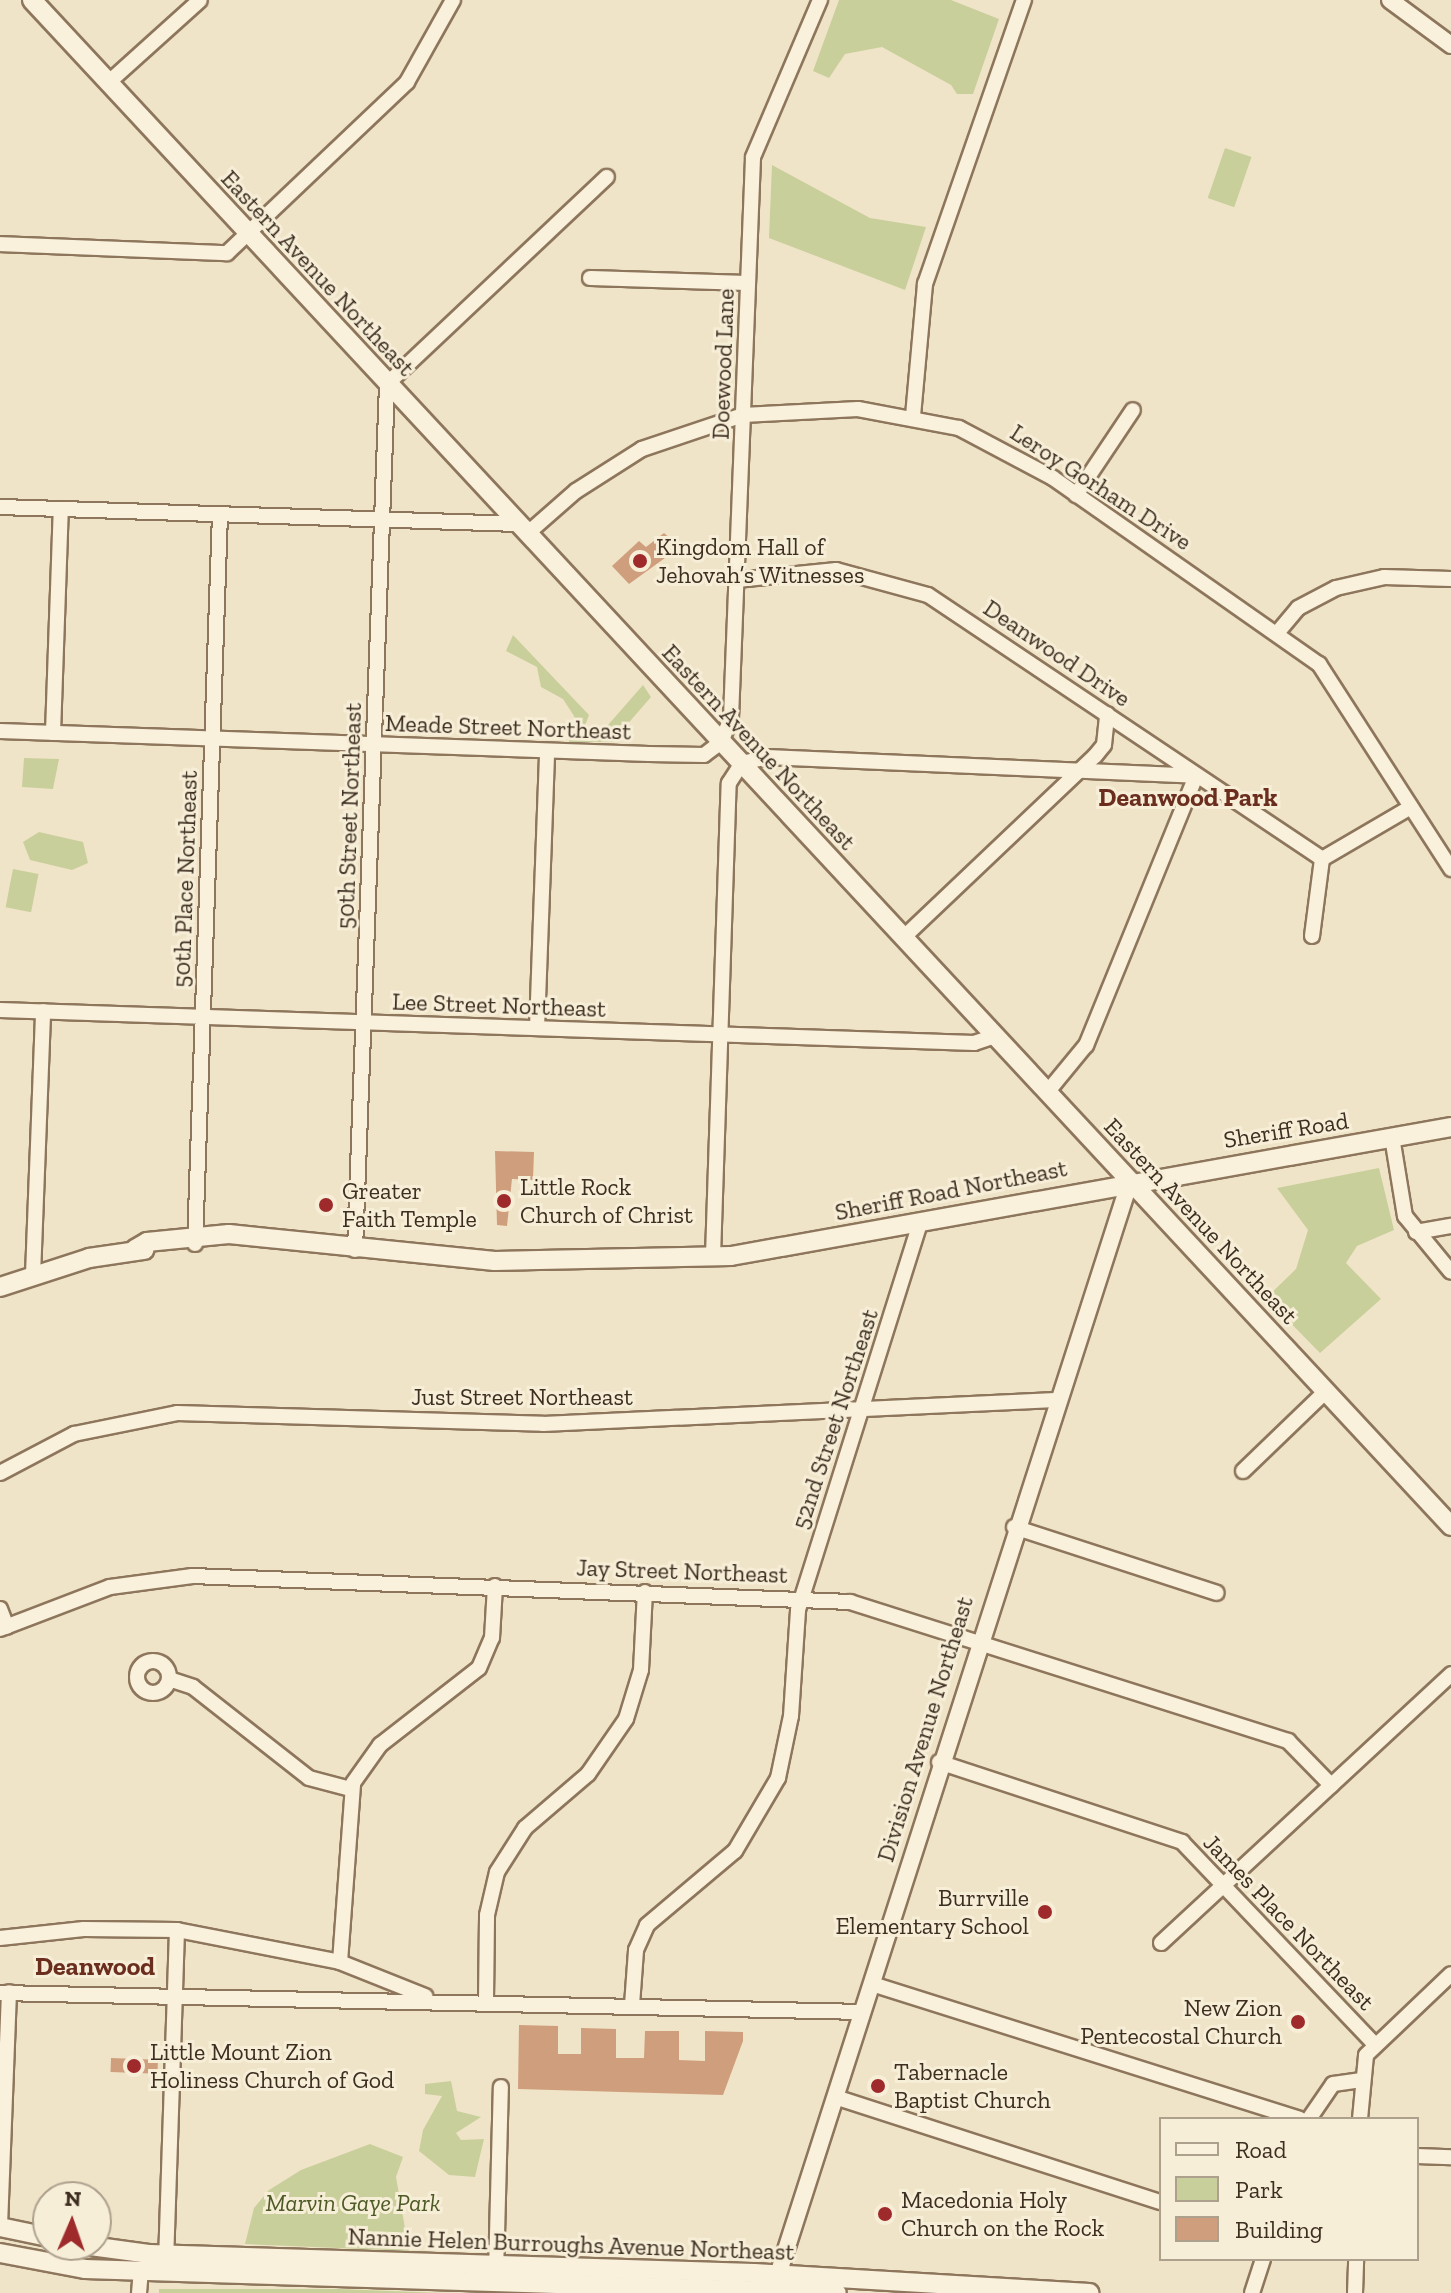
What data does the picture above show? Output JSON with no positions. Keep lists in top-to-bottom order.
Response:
{
  "streets": {
    "main road": [
      "Eastern Avenue Northeast",
      "Sheriff Road",
      "Sheriff Road Northeast",
      "Nannie Helen Burroughs Avenue Northeast"
    ],
    "street": [
      "Doewood Lane",
      "Leroy Gorham Drive",
      "Deanwood Drive",
      "Meade Street Northeast",
      "50th Street Northeast",
      "50th Place Northeast",
      "Lee Street Northeast",
      "Just Street Northeast",
      "52nd Street Northeast",
      "Jay Street Northeast",
      "Division Avenue Northeast",
      "James Place Northeast"
    ]
  },
  "crossings": [
    ["Eastern Avenue Northeast", "Doewood Lane"],
    ["Eastern Avenue Northeast", "Leroy Gorham Drive"],
    ["Eastern Avenue Northeast", "Meade Street Northeast"],
    ["Eastern Avenue Northeast", "50th Street Northeast"],
    ["Eastern Avenue Northeast", "Lee Street Northeast"],
    ["Eastern Avenue Northeast", "Sheriff Road"],
    ["Eastern Avenue Northeast", "Sheriff Road Northeast"],
    ["Eastern Avenue Northeast", "Division Avenue Northeast"],
    ["Doewood Lane", "Leroy Gorham Drive"],
    ["Doewood Lane", "Deanwood Drive"],
    ["Doewood Lane", "Meade Street Northeast"],
    ["Meade Street Northeast", "50th Street Northeast"],
    ["Meade Street Northeast", "50th Place Northeast"],
    ["50th Street Northeast", "Lee Street Northeast"],
    ["50th Street Northeast", "Sheriff Road Northeast"],
    ["50th Place Northeast", "Lee Street Northeast"],
    ["50th Place Northeast", "Sheriff Road Northeast"],
    ["Sheriff Road", "Sheriff Road Northeast"],
    ["Sheriff Road", "Division Avenue Northeast"],
    ["Sheriff Road Northeast", "52nd Street Northeast"],
    ["Sheriff Road Northeast", "Division Avenue Northeast"],
    ["Just Street Northeast", "52nd Street Northeast"],
    ["Just Street Northeast", "Division Avenue Northeast"],
    ["52nd Street Northeast", "Jay Street Northeast"],
    ["Jay Street Northeast", "Division Avenue Northeast"],
    ["Division Avenue Northeast", "James Place Northeast"],
    ["Division Avenue Northeast", "Nannie Helen Burroughs Avenue Northeast"]
  ],
  "districts": ["Deanwood Park", "Deanwood"],
  "parks": ["Marvin Gaye Park"],
  "places": [
    "Kingdom Hall of Jehovah’s Witnesses",
    "Little Rock Church of Christ",
    "Greater Faith Temple",
    "Burrville Elementary School",
    "New Zion Pentecostal Church",
    "Little Mount Zion Holiness Church of God",
    "Tabernacle Baptist Church",
    "Macedonia Holy Church on the Rock"
  ],
  "legend": ["Road", "Park", "Building"],
  "north": "top"
}
